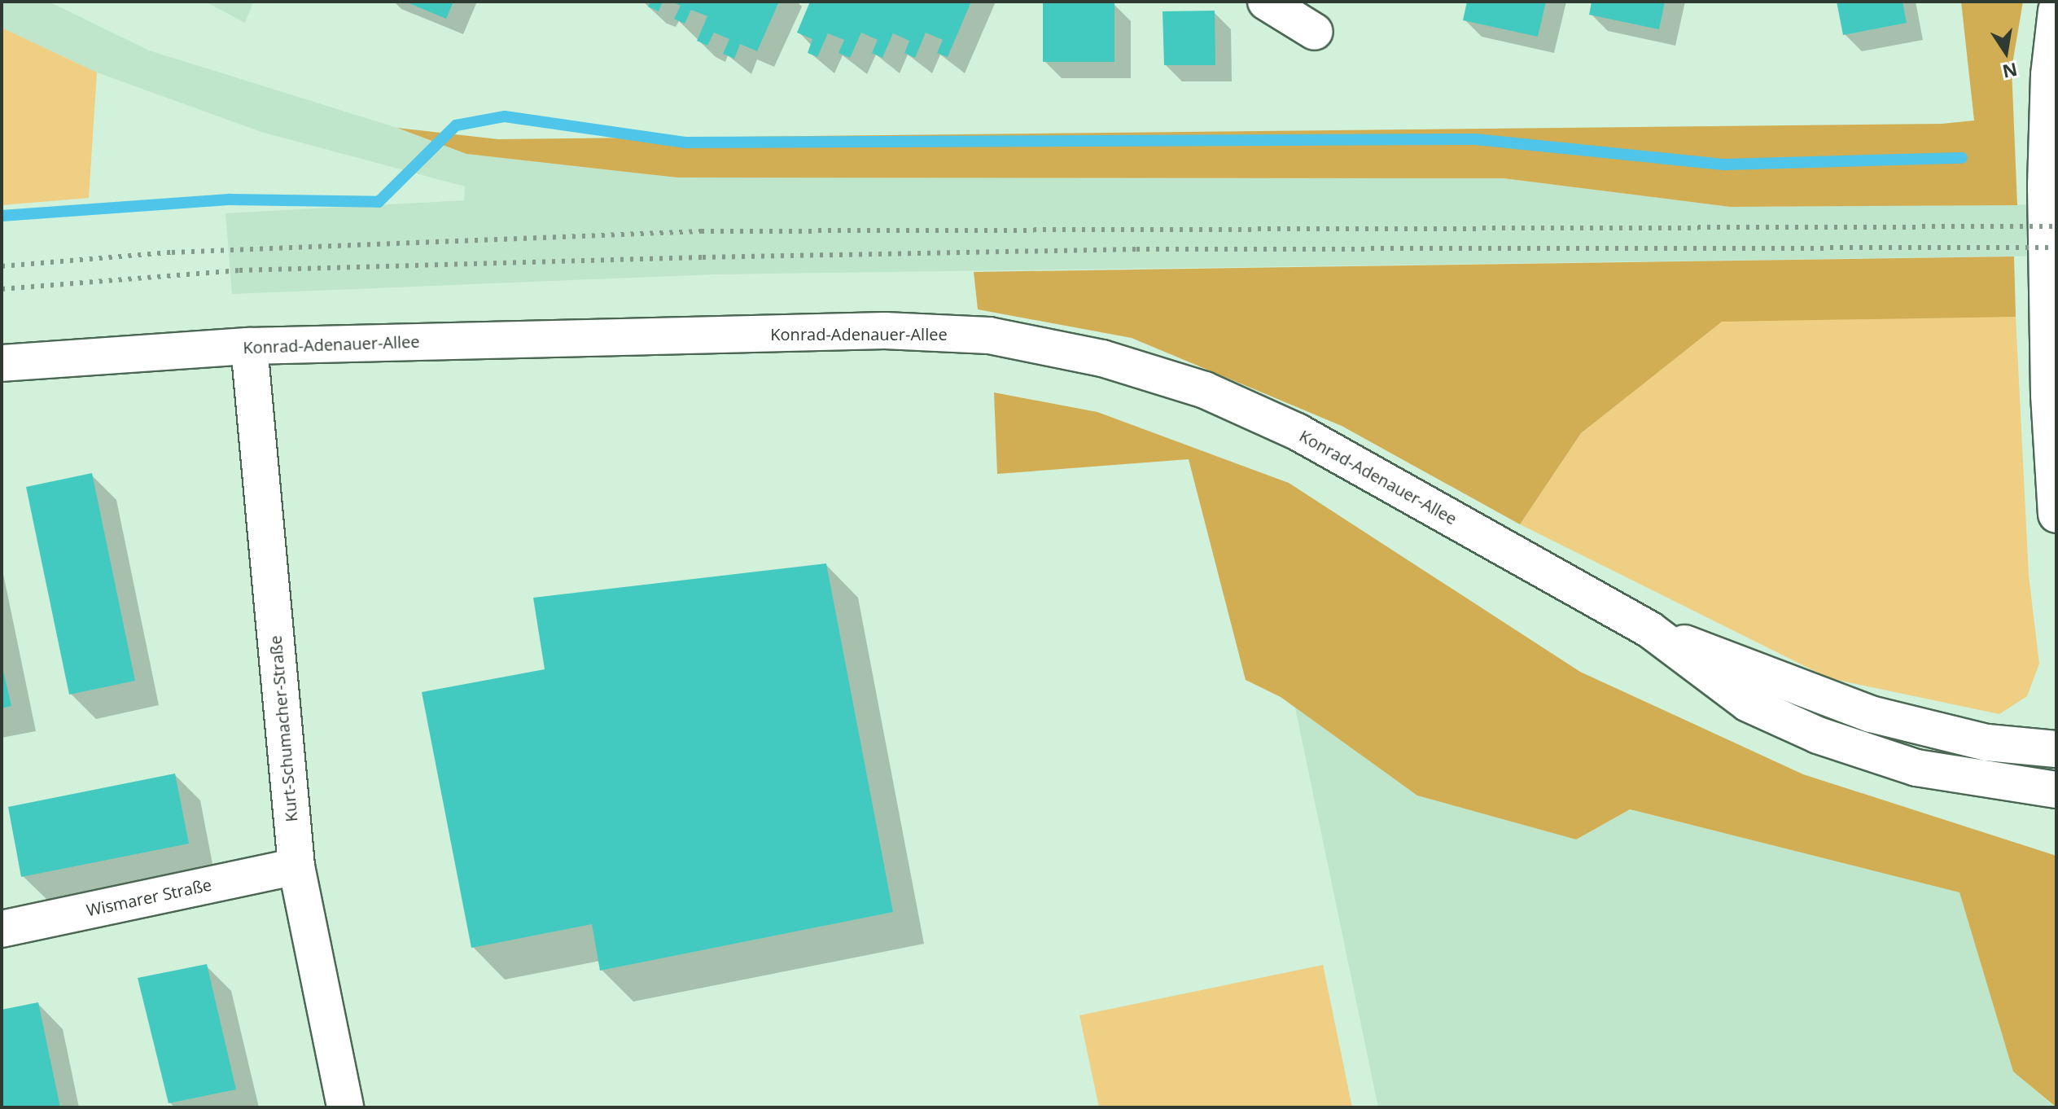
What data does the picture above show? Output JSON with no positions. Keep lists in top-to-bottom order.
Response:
{
  "streets": {
    "street": ["Konrad-Adenauer-Allee", "Kurt-Schumacher-Straße", "Wismarer Straße"]
  },
  "crossings": [
    ["Konrad-Adenauer-Allee", "Kurt-Schumacher-Straße"],
    ["Kurt-Schumacher-Straße", "Wismarer Straße"]
  ],
  "north": "bottom"
}
